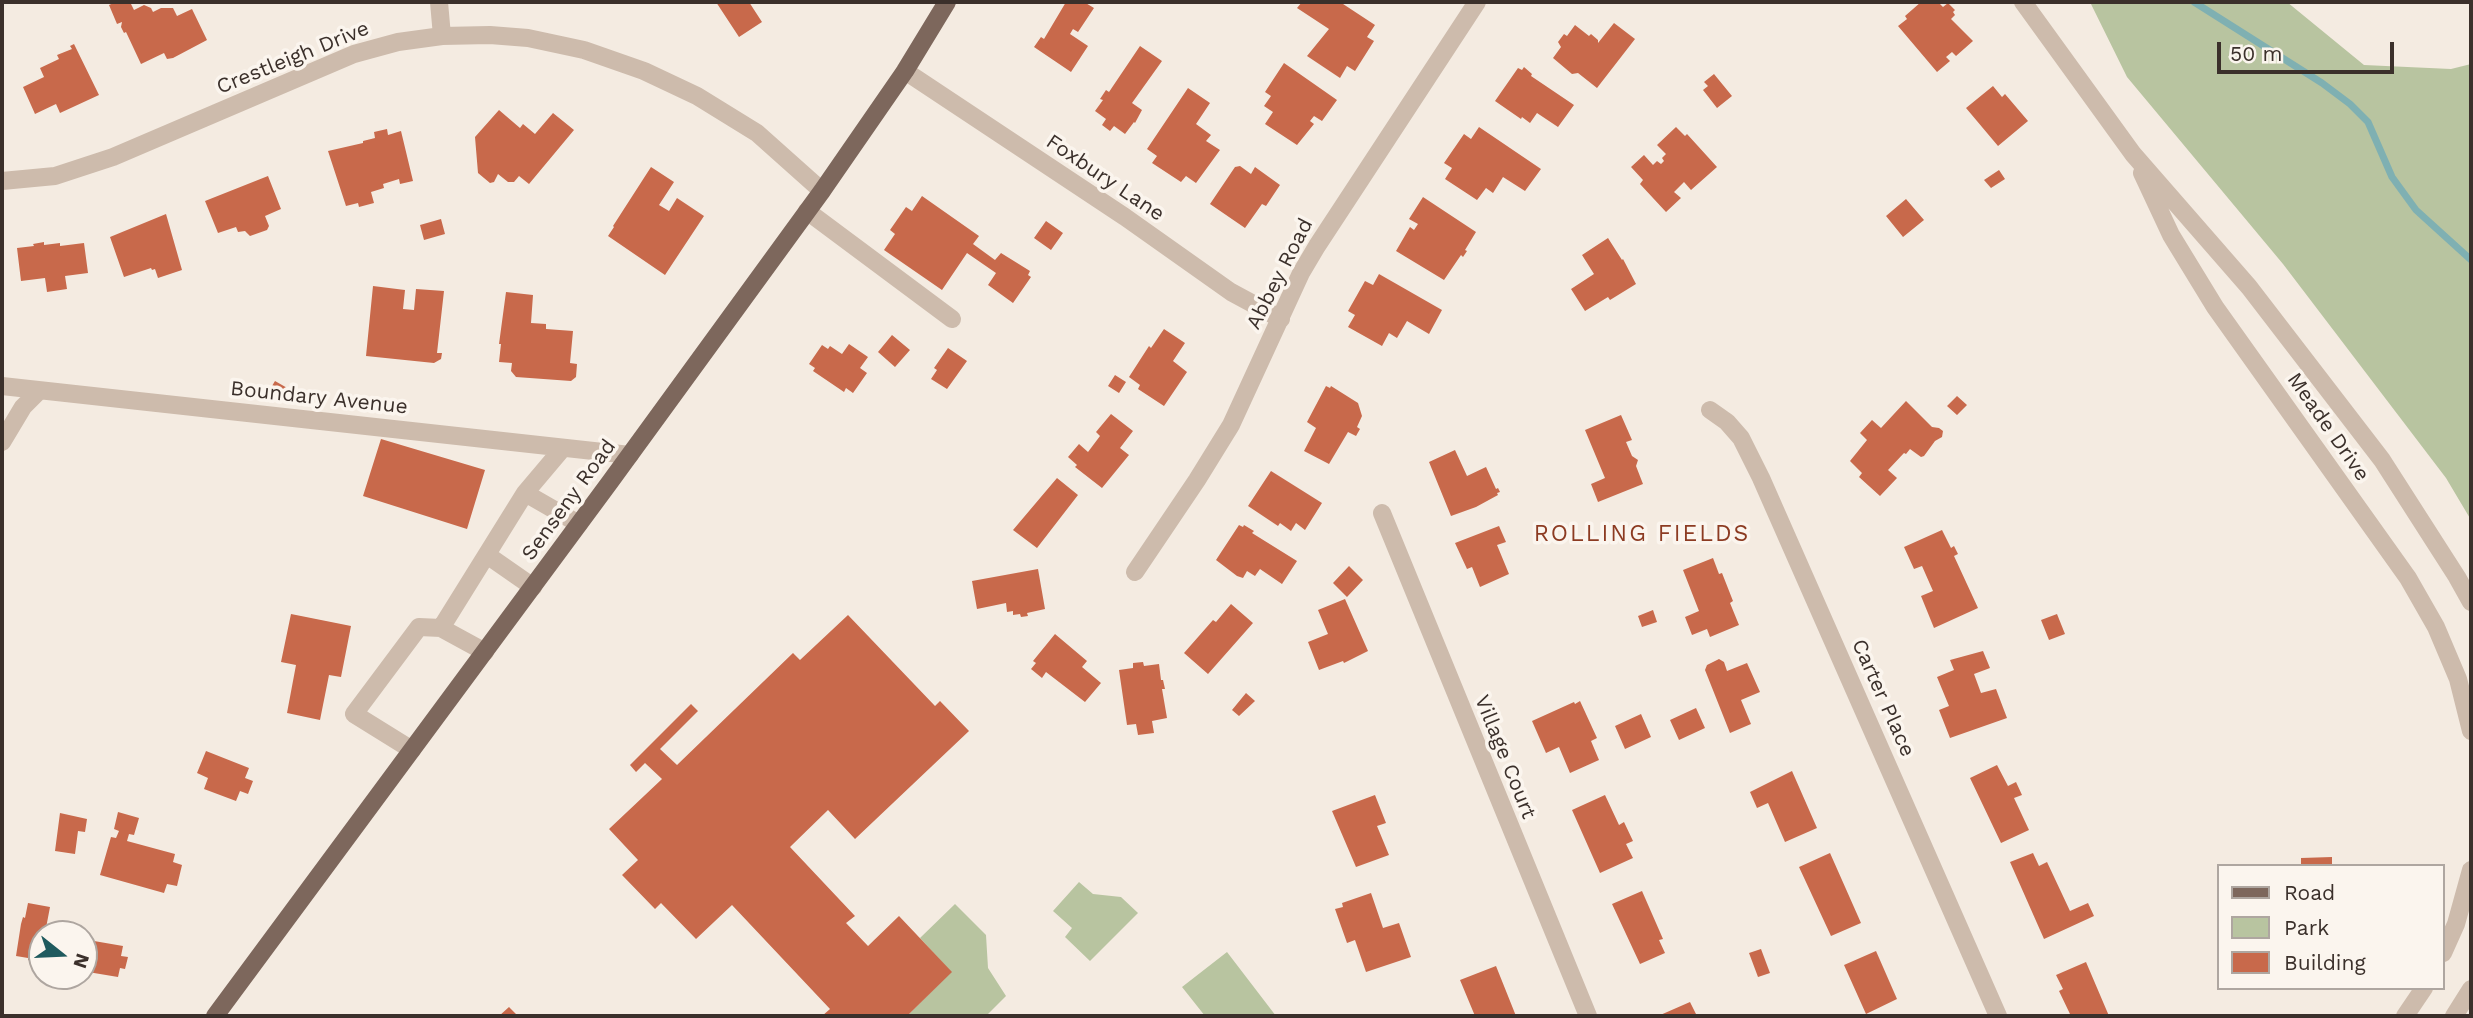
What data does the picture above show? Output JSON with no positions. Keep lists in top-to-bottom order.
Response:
{
  "streets": {
    "main road": ["Senseny Road"],
    "street": [
      "Crestleigh Drive",
      "Foxbury Lane",
      "Abbey Road",
      "Boundary Avenue",
      "Meade Drive",
      "Carter Place",
      "Village Court"
    ]
  },
  "crossings": [
    ["Crestleigh Drive", "Senseny Road"],
    ["Foxbury Lane", "Abbey Road"],
    ["Foxbury Lane", "Senseny Road"],
    ["Boundary Avenue", "Senseny Road"]
  ],
  "districts": ["ROLLING FIELDS"],
  "legend": ["Road", "Park", "Building"],
  "scale_bar": "50 m",
  "north": "right"
}
